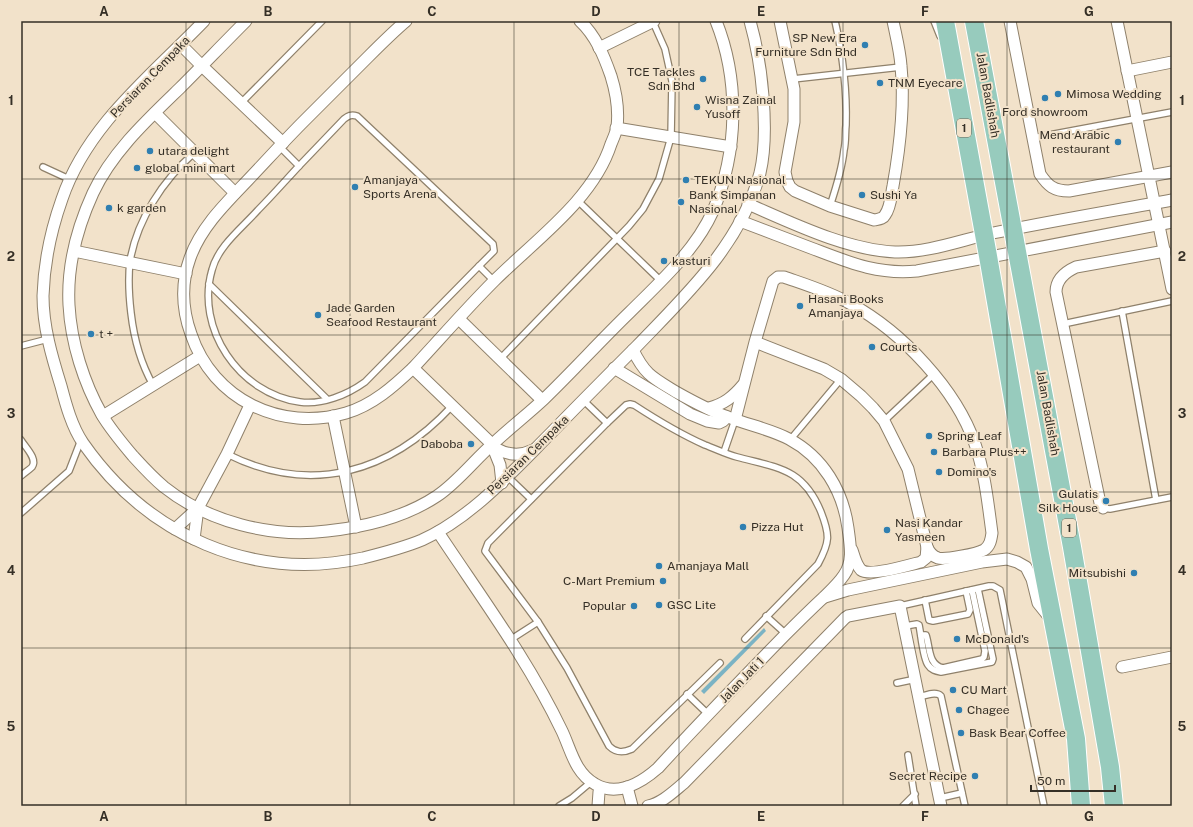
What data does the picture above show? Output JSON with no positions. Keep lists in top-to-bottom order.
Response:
{
  "streets": {
    "main road": ["Jalan Badlishah", "1"],
    "street": ["Persiaran Cempaka", "Jalan Jati 1"]
  },
  "crossings": [
    ["Persiaran Cempaka", "Jalan Jati 1"]
  ],
  "places": [
    "SP New Era Furniture Sdn Bhd",
    "TCE Tackles Sdn Bhd",
    "TNM Eyecare",
    "Mimosa Wedding",
    "Ford showroom",
    "Wisna Zainal Yusoff",
    "Mend Arabic restaurant",
    "utara delight",
    "global mini mart",
    "TEKUN Nasional",
    "Amanjaya Sports Arena",
    "Sushi Ya",
    "Bank Simpanan Nasional",
    "k garden",
    "kasturi",
    "Hasani Books Amanjaya",
    "Jade Garden Seafood Restaurant",
    "t +",
    "Courts",
    "Spring Leaf",
    "Daboba",
    "Barbara Plus++",
    "Domino's",
    "Gulatis Silk House",
    "Pizza Hut",
    "Nasi Kandar Yasmeen",
    "Amanjaya Mall",
    "Mitsubishi",
    "C-Mart Premium",
    "GSC Lite",
    "Popular",
    "McDonald's",
    "CU Mart",
    "Chagee",
    "Bask Bear Coffee",
    "Secret Recipe"
  ],
  "scale_bar": "50 m",
  "grid": {
    "columns": [
      "A",
      "B",
      "C",
      "D",
      "E",
      "F",
      "G"
    ],
    "rows": [
      "1",
      "2",
      "3",
      "4",
      "5"
    ]
  }
}
